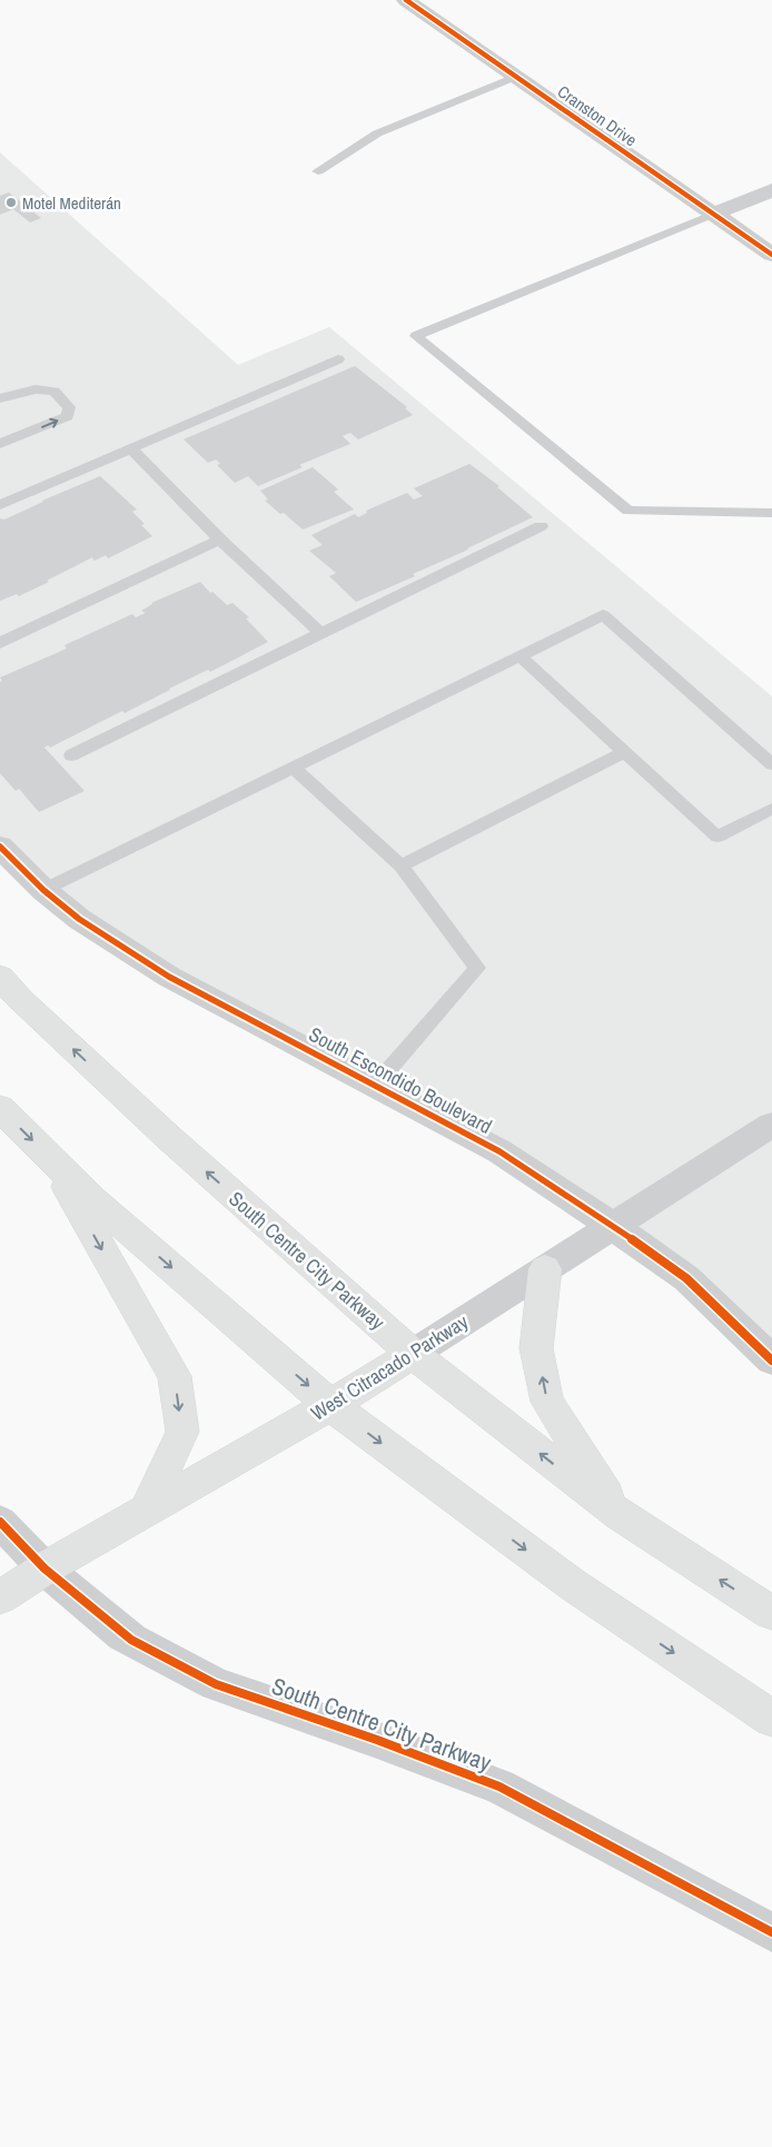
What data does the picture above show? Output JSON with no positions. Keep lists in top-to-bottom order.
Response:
{
  "streets": {
    "main road": ["South Centre City Parkway", "West Citracado Parkway"],
    "street": ["Cranston Drive", "South Escondido Boulevard"]
  },
  "crossings": [
    ["South Escondido Boulevard", "West Citracado Parkway"],
    ["South Centre City Parkway", "West Citracado Parkway"]
  ],
  "places": ["Motel Mediterán"]
}
